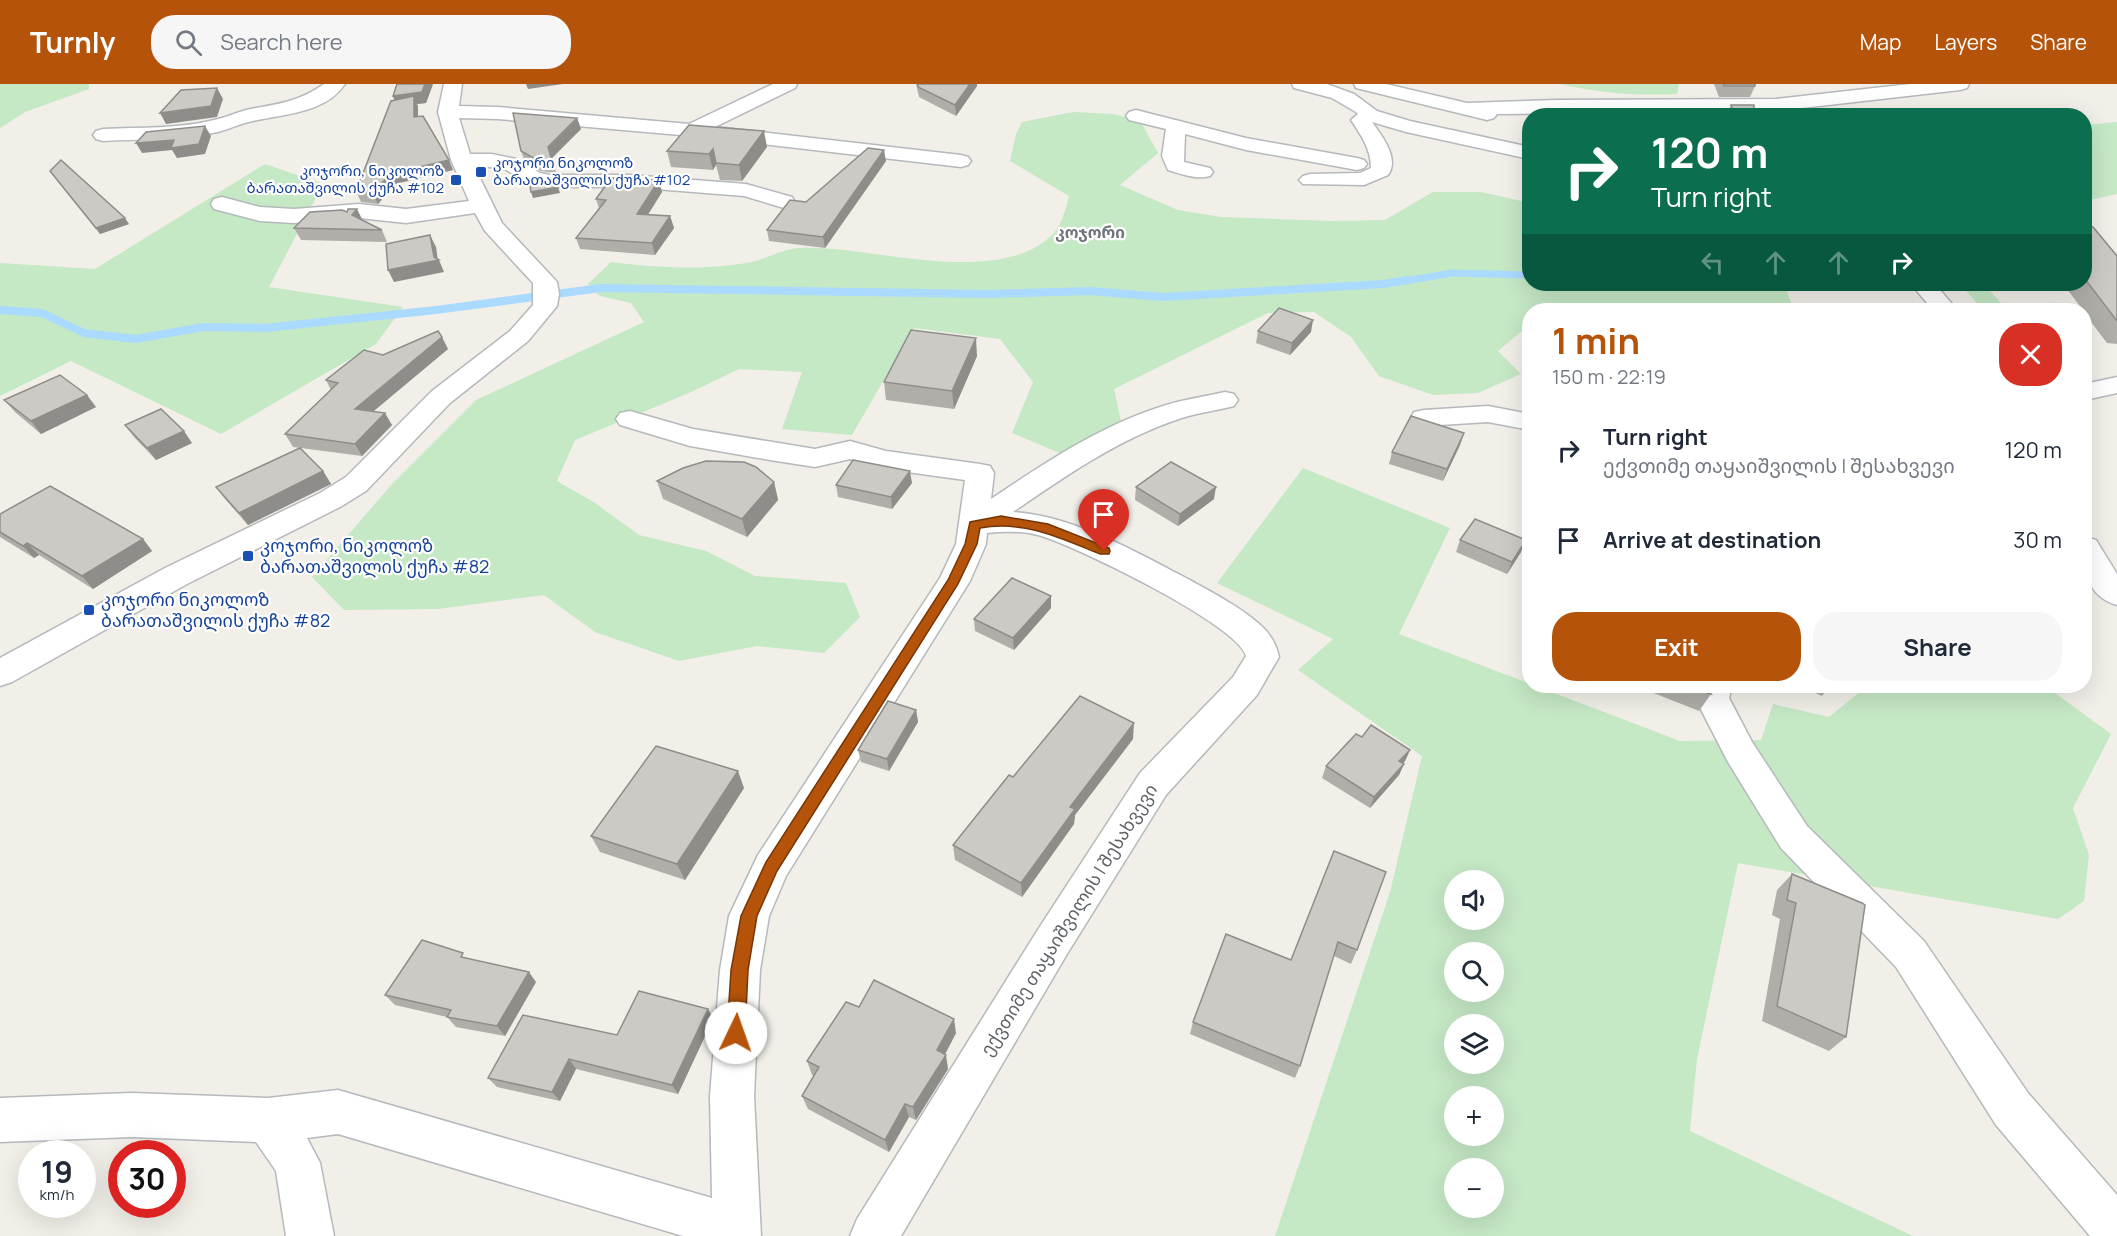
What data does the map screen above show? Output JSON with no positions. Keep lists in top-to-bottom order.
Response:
{
  "streets": {
    "street": ["ექვთიმე თაყაიშვილის I შესახვევი"]
  },
  "districts": ["კოჯორი"],
  "places": {
    "transit": [
      "კოჯორი ნიკოლოზ ბარათაშვილის ქუჩა #102",
      "კოჯორი, ნიკოლოზ ბარათაშვილის ქუჩა #102",
      "კოჯორი, ნიკოლოზ ბარათაშვილის ქუჩა #82",
      "კოჯორი ნიკოლოზ ბარათაშვილის ქუჩა #82"
    ]
  },
  "page": {
    "header": "Turnly",
    "search": "Search here",
    "nav": ["Map", "Layers", "Share"],
    "turn": ["120 m", "Turn right"],
    "heading": ["1 min", "150 m · 22:19"],
    "list": [
      {
        "name": "Turn right",
        "note": "ექვთიმე თაყაიშვილის I შესახვევი",
        "value": "120 m"
      },
      {
        "name": "Arrive at destination",
        "value": "30 m"
      }
    ],
    "buttons": ["Exit", "Share"],
    "map_buttons": ["+", "−"],
    "speed": "19 km/h",
    "limit": "30"
  }
}
